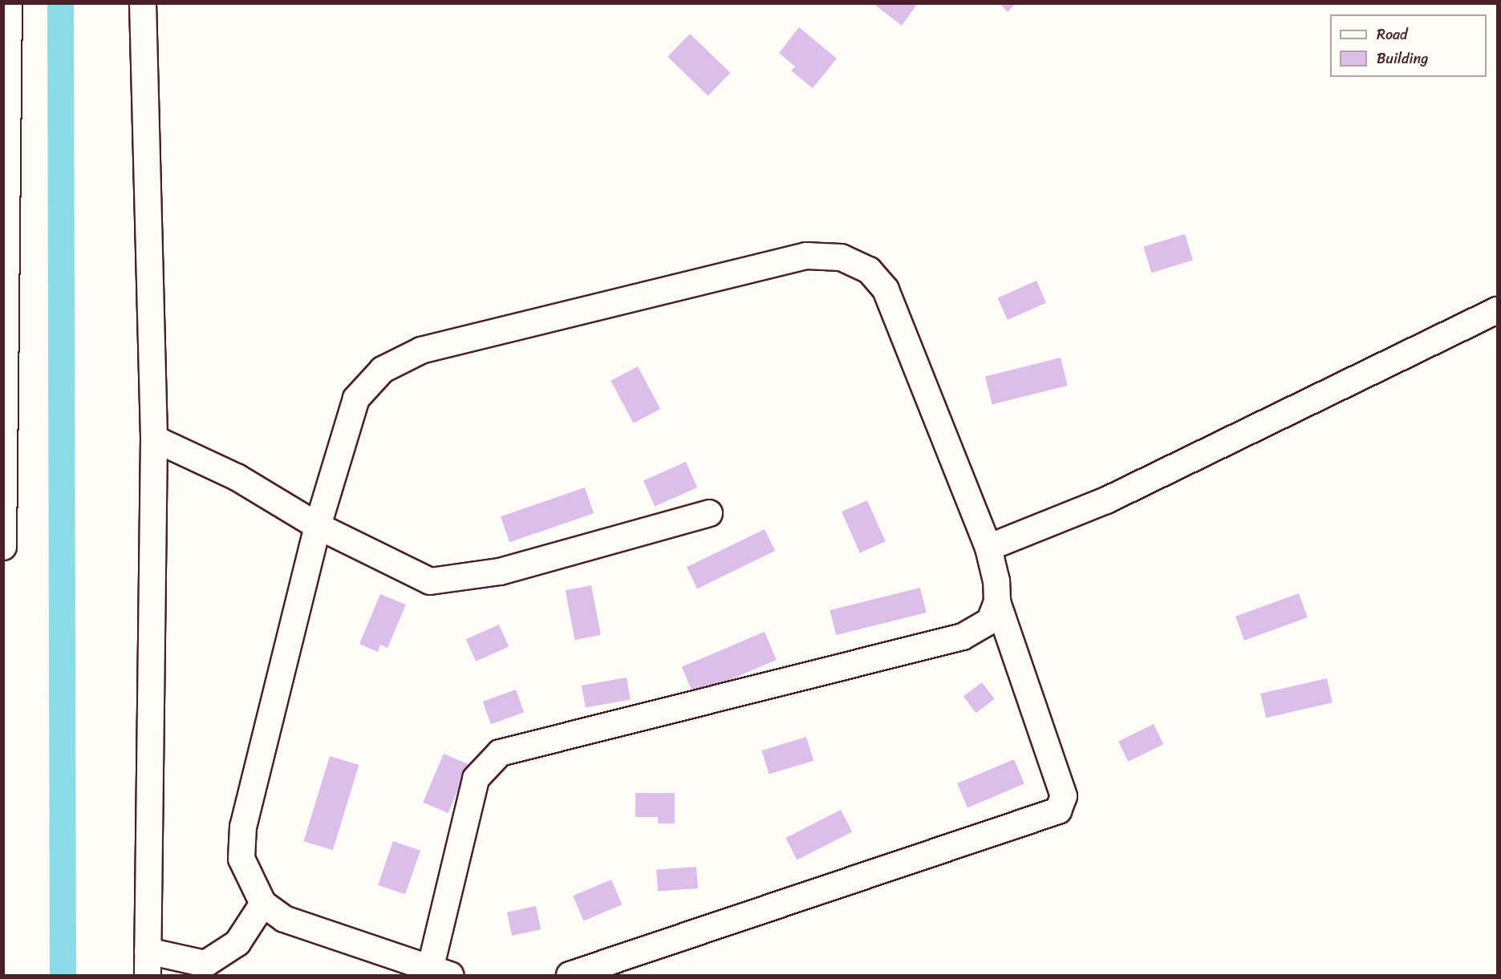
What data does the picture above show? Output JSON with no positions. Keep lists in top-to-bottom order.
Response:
{
  "legend": ["Road", "Building"]
}
